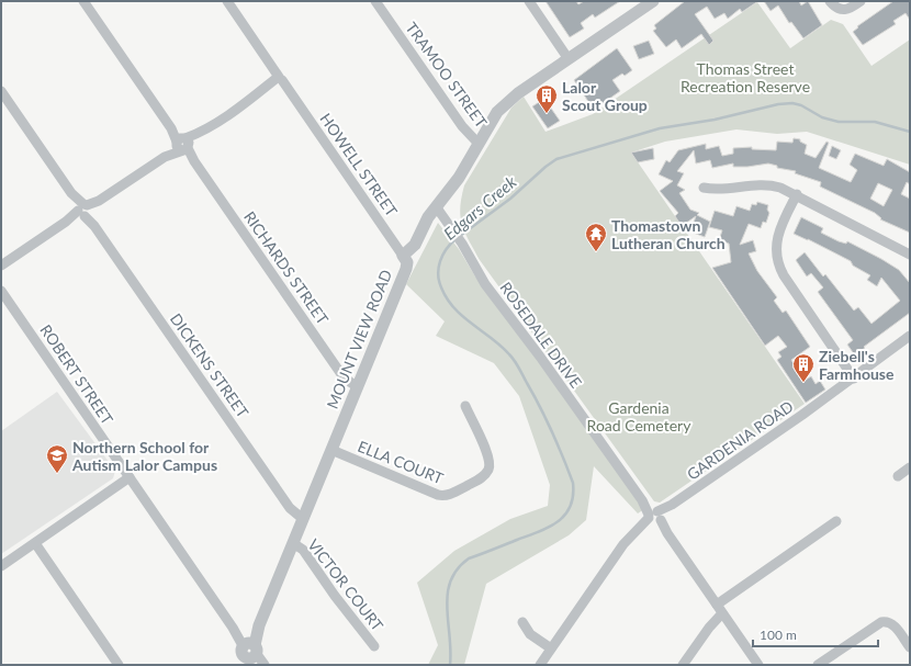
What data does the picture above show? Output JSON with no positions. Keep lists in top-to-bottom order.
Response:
{
  "streets": {
    "street": [
      "TRAMOO STREET",
      "HOWELL STREET",
      "RICHARDS STREET",
      "ROSEDALE DRIVE",
      "MOUNT VIEW ROAD",
      "DICKENS STREET",
      "ROBERT STREET",
      "GARDENIA ROAD",
      "ELLA COURT",
      "VICTOR COURT"
    ]
  },
  "crossings": [
    ["TRAMOO STREET", "MOUNT VIEW ROAD"],
    ["HOWELL STREET", "MOUNT VIEW ROAD"],
    ["RICHARDS STREET", "MOUNT VIEW ROAD"],
    ["ROSEDALE DRIVE", "MOUNT VIEW ROAD"],
    ["ROSEDALE DRIVE", "GARDENIA ROAD"],
    ["MOUNT VIEW ROAD", "DICKENS STREET"],
    ["MOUNT VIEW ROAD", "ROBERT STREET"],
    ["MOUNT VIEW ROAD", "ELLA COURT"],
    ["MOUNT VIEW ROAD", "VICTOR COURT"]
  ],
  "water": ["Edgars Creek"],
  "parks": ["Thomas Street Recreation Reserve", "Gardenia Road Cemetery"],
  "places": {
    "building": ["Lalor Scout Group", "Ziebell's Farmhouse"],
    "temple": ["Thomastown Lutheran Church"],
    "school or university": ["Northern School for Autism Lalor Campus"]
  },
  "scale_bar": "100 m"
}
